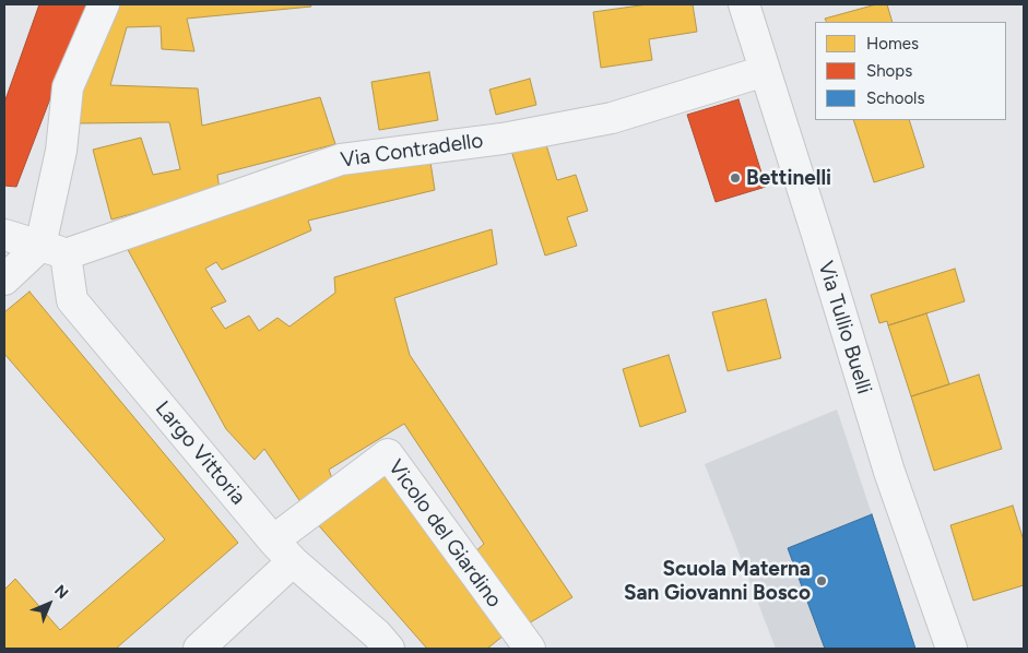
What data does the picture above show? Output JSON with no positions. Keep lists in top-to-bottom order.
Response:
{
  "streets": {
    "street": [
      "Via Contradello",
      "Via Tullio Buelli",
      "Largo Vittoria",
      "Vicolo del Giardino"
    ]
  },
  "crossings": [
    ["Via Contradello", "Via Tullio Buelli"],
    ["Via Contradello", "Largo Vittoria"],
    ["Largo Vittoria", "Vicolo del Giardino"]
  ],
  "places": ["Bettinelli", "Scuola Materna San Giovanni Bosco"],
  "legend": ["Homes", "Shops", "Schools"],
  "north": "top right"
}
